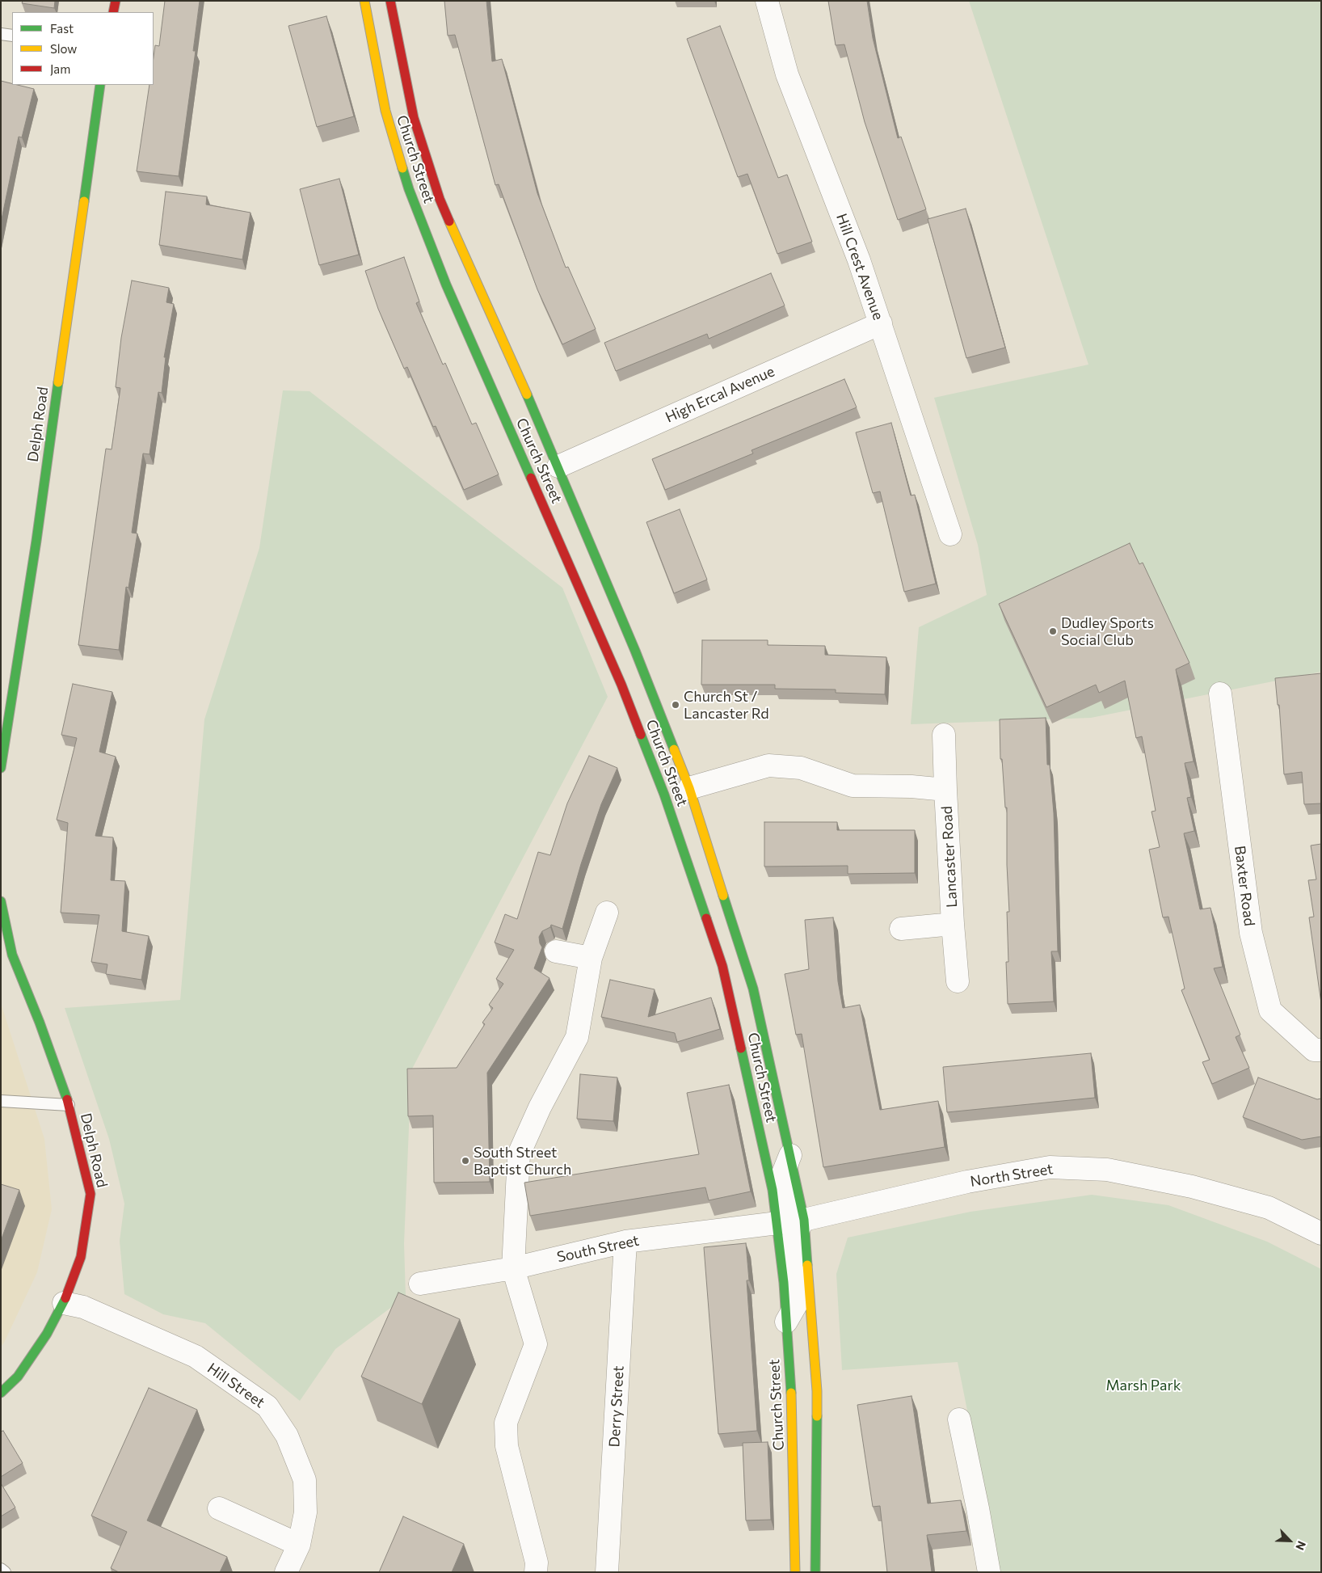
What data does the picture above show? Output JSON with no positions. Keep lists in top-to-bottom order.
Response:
{
  "streets": {
    "main road": ["Church Street", "Delph Road"],
    "street": [
      "Hill Crest Avenue",
      "High Ercal Avenue",
      "Lancaster Road",
      "Baxter Road",
      "North Street",
      "South Street",
      "Hill Street",
      "Derry Street"
    ]
  },
  "crossings": [
    ["Church Street", "High Ercal Avenue"],
    ["Church Street", "Lancaster Road"],
    ["Church Street", "North Street"],
    ["Church Street", "South Street"],
    ["Hill Crest Avenue", "High Ercal Avenue"],
    ["Delph Road", "Hill Street"],
    ["North Street", "South Street"],
    ["South Street", "Derry Street"]
  ],
  "parks": ["Marsh Park"],
  "places": ["Dudley Sports Social Club", "Church St / Lancaster Rd", "South Street Baptist Church"],
  "legend": ["Fast", "Slow", "Jam"],
  "north": "bottom right"
}
